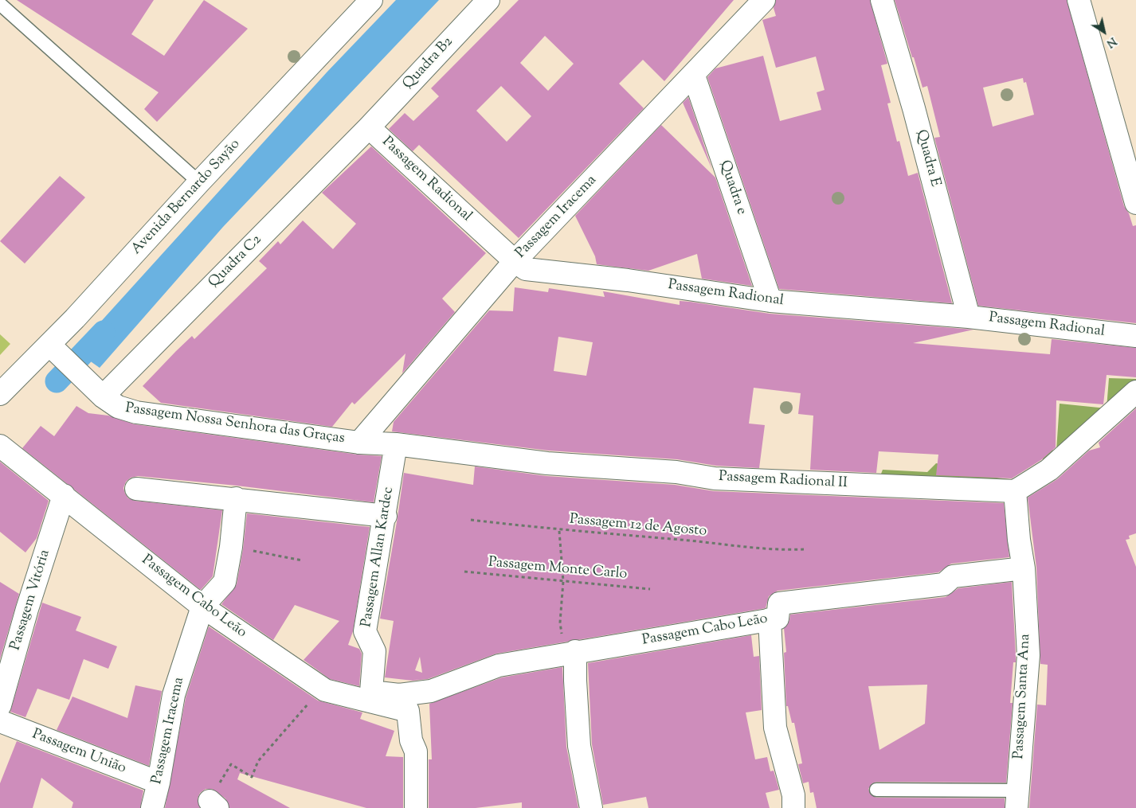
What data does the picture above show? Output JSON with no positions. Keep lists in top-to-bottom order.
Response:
{
  "streets": {
    "street": [
      "Quadra B2",
      "Quadra E",
      "Passagem Radional",
      "Quadra e",
      "Avenida Bernardo Sayão",
      "Passagem Iracema",
      "Quadra C2",
      "Passagem Nossa Senhora das Graças",
      "Passagem Radional II",
      "Passagem Allan Kardec",
      "Passagem Cabo Leão",
      "Passagem Vitória",
      "Passagem Santa Ana",
      "Passagem União"
    ],
    "path": ["Passagem 12 de Agosto", "Passagem Monte Carlo"]
  },
  "crossings": [
    ["Quadra B2", "Passagem Radional"],
    ["Quadra B2", "Quadra C2"],
    ["Quadra E", "Passagem Radional"],
    ["Passagem Radional", "Quadra e"],
    ["Passagem Radional", "Passagem Iracema"],
    ["Passagem Radional", "Quadra C2"],
    ["Quadra e", "Passagem Iracema"],
    ["Avenida Bernardo Sayão", "Passagem Nossa Senhora das Graças"],
    ["Passagem Iracema", "Passagem Nossa Senhora das Graças"],
    ["Passagem Iracema", "Passagem Cabo Leão"],
    ["Passagem Iracema", "Passagem União"],
    ["Quadra C2", "Passagem Nossa Senhora das Graças"],
    ["Passagem Nossa Senhora das Graças", "Passagem Radional II"],
    ["Passagem Nossa Senhora das Graças", "Passagem Allan Kardec"],
    ["Passagem Radional II", "Passagem Allan Kardec"],
    ["Passagem Radional II", "Passagem Santa Ana"],
    ["Passagem Allan Kardec", "Passagem Cabo Leão"],
    ["Passagem Cabo Leão", "Passagem Vitória"],
    ["Passagem Cabo Leão", "Passagem Santa Ana"]
  ],
  "north": "bottom right"
}
